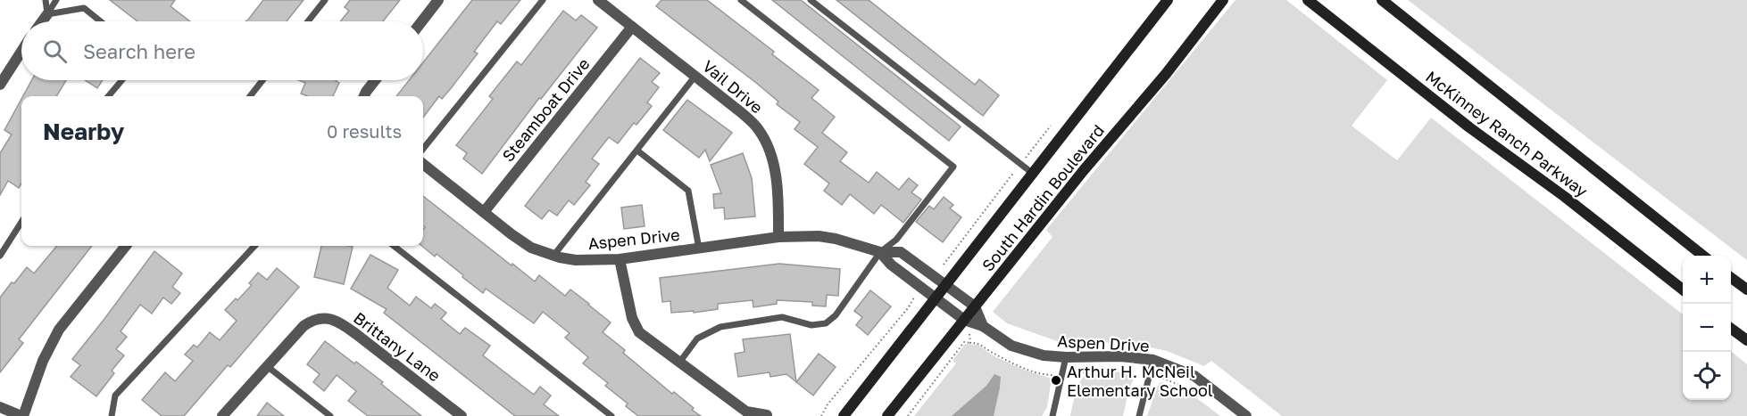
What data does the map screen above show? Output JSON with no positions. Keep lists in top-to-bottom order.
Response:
{
  "streets": {
    "main road": ["McKinney Ranch Parkway", "South Hardin Boulevard"],
    "street": [
      "Vail Drive",
      "Steamboat Drive",
      "Aspen Drive",
      "Brittany Lane"
    ]
  },
  "crossings": [
    ["Vail Drive", "Steamboat Drive"],
    ["Vail Drive", "Aspen Drive"],
    ["Steamboat Drive", "Aspen Drive"],
    ["South Hardin Boulevard", "Aspen Drive"]
  ],
  "places": ["Arthur H. McNeil Elementary School"],
  "page": {
    "search": "Search here",
    "heading": ["Nearby", "0 results"],
    "map_buttons": ["+", "−"]
  }
}
